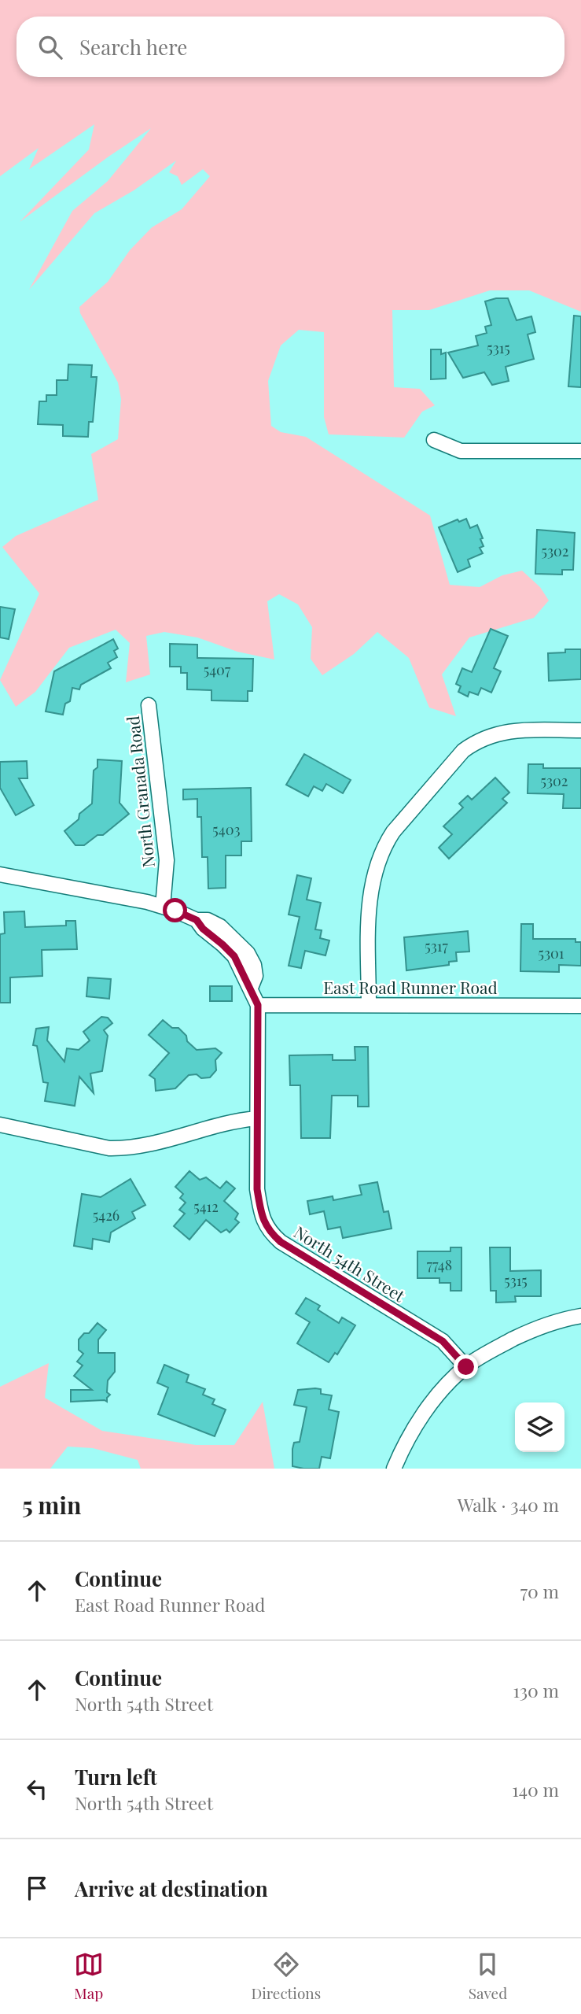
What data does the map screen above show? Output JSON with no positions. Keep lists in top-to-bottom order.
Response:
{
  "streets": {
    "street": ["North Granada Road", "East Road Runner Road", "North 54th Street"]
  },
  "crossings": [
    ["East Road Runner Road", "North 54th Street"]
  ],
  "house_numbers": [
    "5315",
    "5302",
    "5407",
    "5302",
    "5403",
    "5317",
    "5301",
    "5412",
    "5426",
    "7748",
    "5315"
  ],
  "page": {
    "search": "Search here",
    "heading": ["5 min", "Walk · 340 m"],
    "list": [
      ["Continue", "East Road Runner Road", "70 m"],
      ["Continue", "North 54th Street", "130 m"],
      ["Turn left", "North 54th Street", "140 m"],
      "Arrive at destination"
    ],
    "nav": ["Map", "Directions", "Saved"]
  }
}
